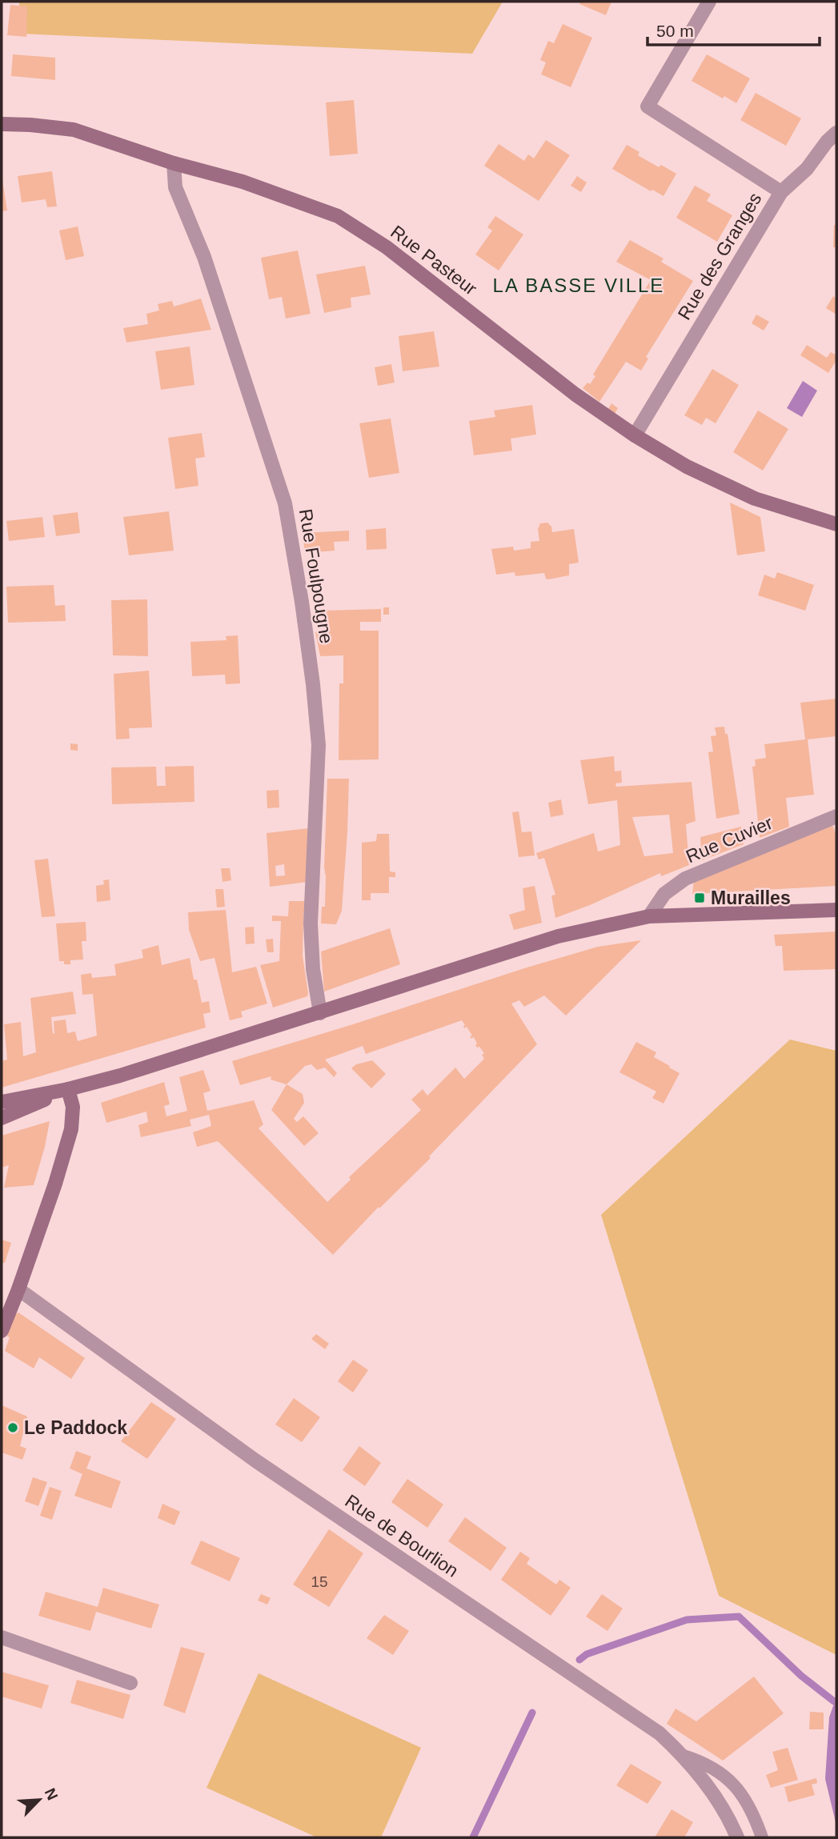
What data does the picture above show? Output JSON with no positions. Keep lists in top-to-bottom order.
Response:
{
  "streets": {
    "street": [
      "Rue des Granges",
      "Rue Pasteur",
      "Rue Foulpougne",
      "Rue Cuvier",
      "Rue de Bourlion"
    ]
  },
  "crossings": [
    ["Rue des Granges", "Rue Pasteur"],
    ["Rue Pasteur", "Rue Foulpougne"]
  ],
  "districts": ["LA BASSE VILLE"],
  "places": {
    "transit": ["Murailles"],
    "other": ["Le Paddock"]
  },
  "house_numbers": ["15"],
  "scale_bar": "50 m",
  "north": "top right"
}
